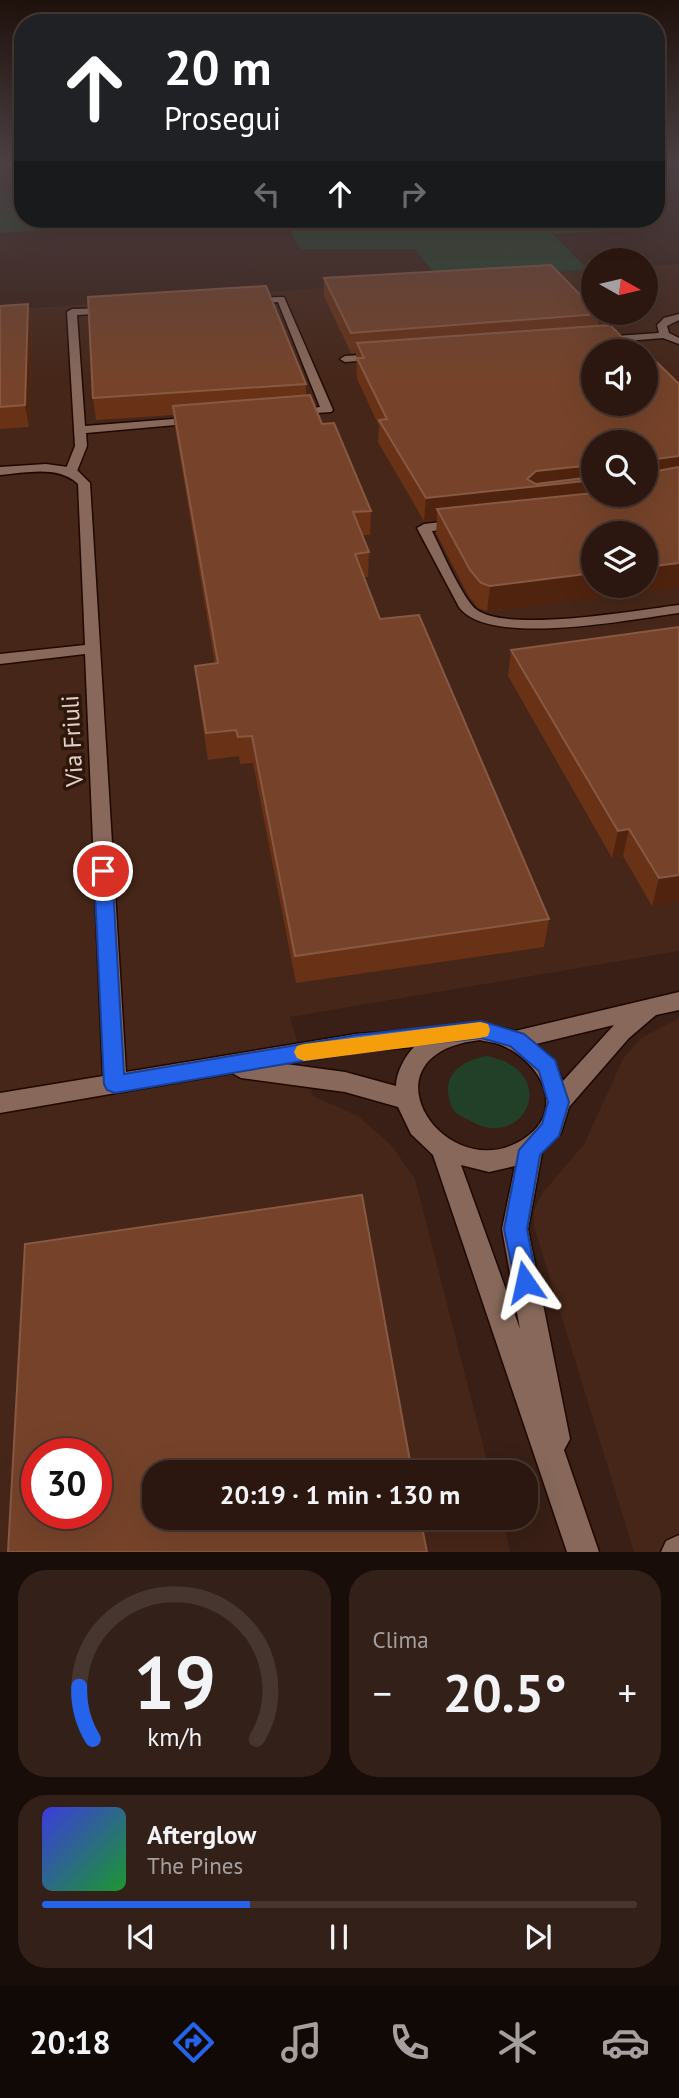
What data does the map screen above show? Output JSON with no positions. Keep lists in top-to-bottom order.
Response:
{
  "streets": {
    "street": ["Via Friuli"]
  },
  "north": "right",
  "page": {
    "turn": ["20 m", "Prosegui"],
    "limit": "30",
    "trip": "20:19 · 1 min · 130 m",
    "tile": "Clima",
    "heat": ["−", "20.5°", "+"],
    "song": ["Afterglow", "The Pines"],
    "tabs": "20:18",
    "gauge": ["19", "km/h"]
  }
}
